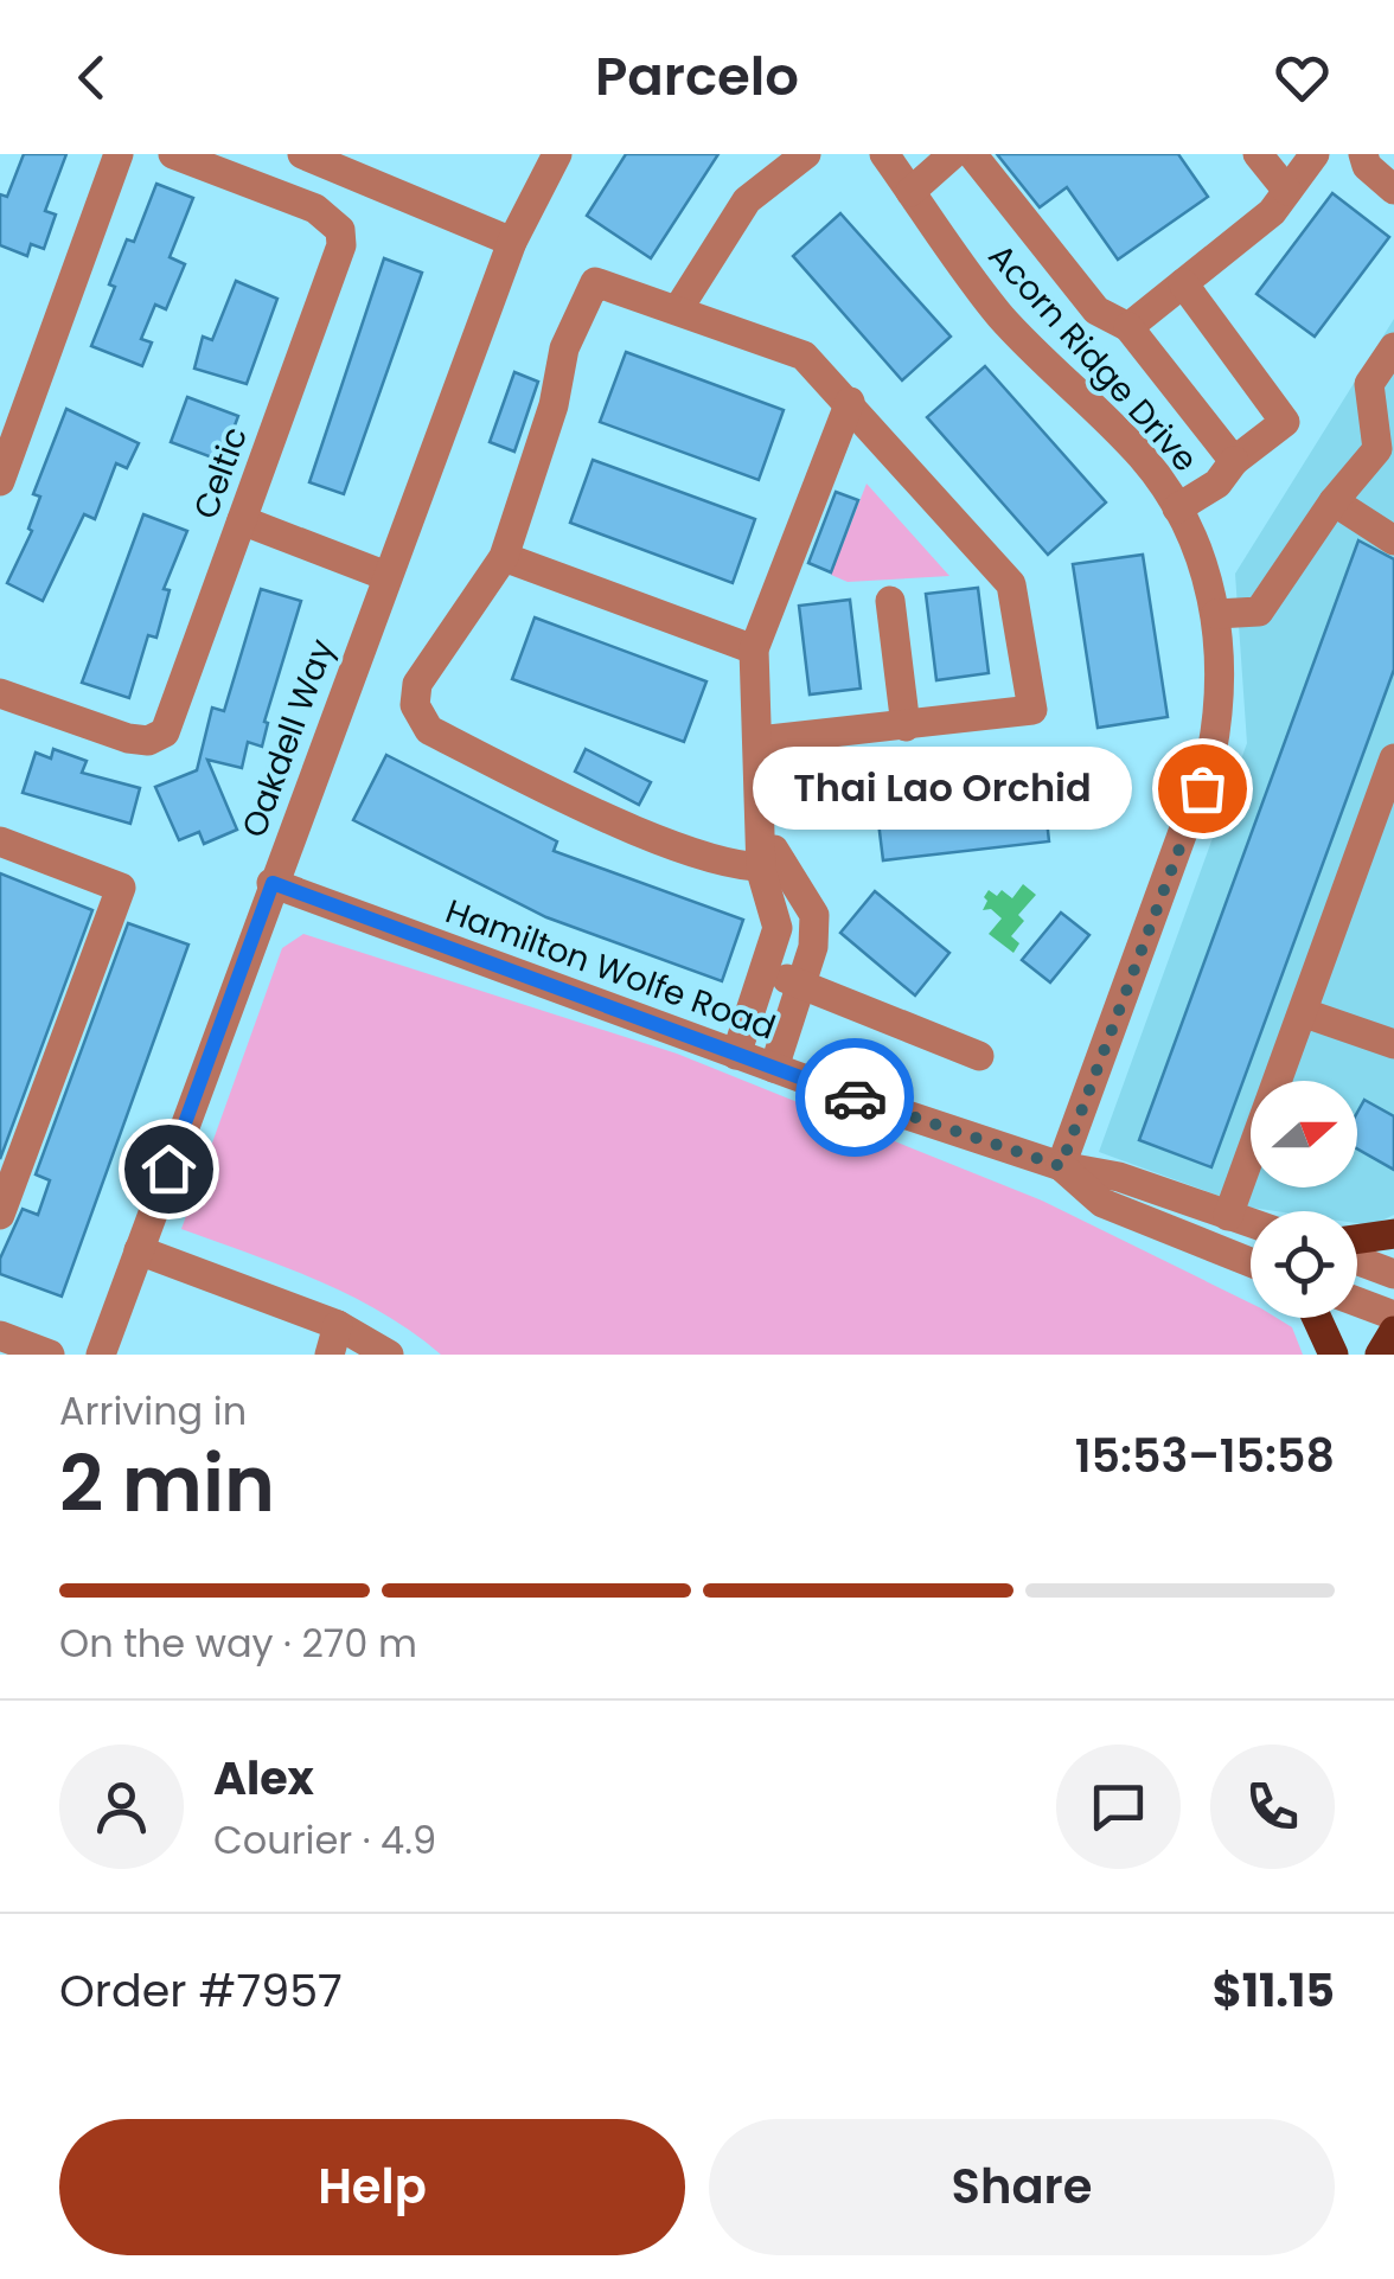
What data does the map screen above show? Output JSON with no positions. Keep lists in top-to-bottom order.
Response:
{
  "streets": {
    "street": [
      "Acorn Ridge Drive",
      "Celtic",
      "Oakdell Way",
      "Hamilton Wolfe Road"
    ]
  },
  "crossings": [
    ["Acorn Ridge Drive", "Hamilton Wolfe Road"],
    ["Oakdell Way", "Hamilton Wolfe Road"]
  ],
  "places": ["Thai Lao Orchid"],
  "north": "right",
  "page": {
    "header": "Parcelo",
    "bubble": "Thai Lao Orchid",
    "heading": ["2 min", "Arriving in", "15:53–15:58"],
    "panel": [
      "Alex",
      "Courier · 4.9",
      "Order #7957",
      "$11.15"
    ],
    "bar": "On the way · 270 m",
    "buttons": ["Help", "Share"]
  }
}
